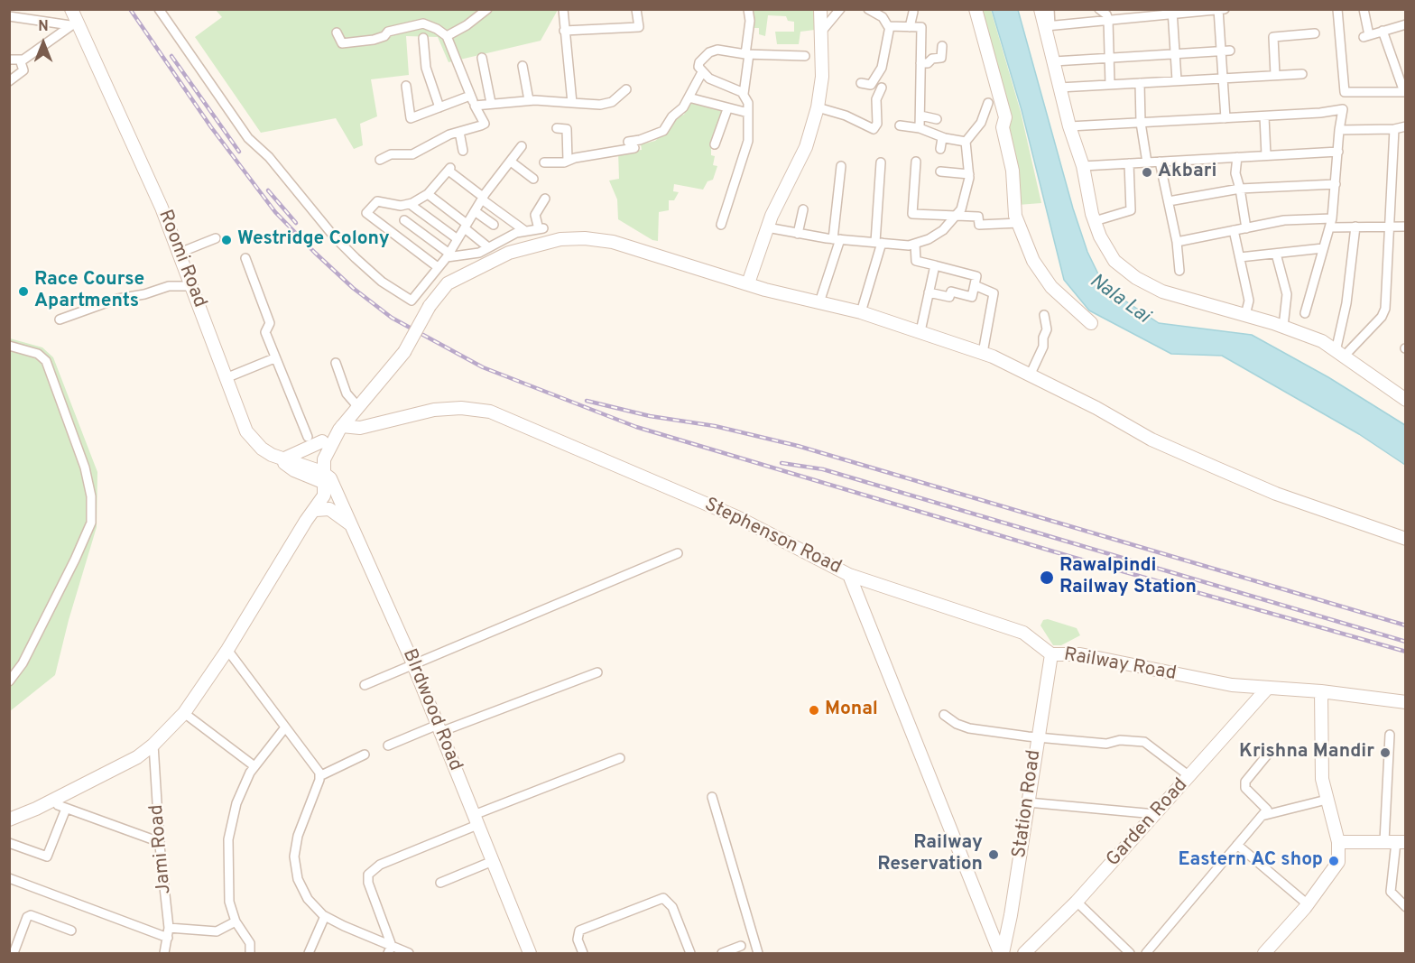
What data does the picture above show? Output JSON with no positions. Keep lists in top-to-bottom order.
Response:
{
  "streets": {
    "street": [
      "Roomi Road",
      "Stephenson Road",
      "Railway Road",
      "BIrdwood Road",
      "Station Road",
      "Garden Road",
      "Jami Road"
    ]
  },
  "crossings": [
    ["Roomi Road", "BIrdwood Road"],
    ["Stephenson Road", "Railway Road"],
    ["Stephenson Road", "Station Road"],
    ["Railway Road", "Station Road"],
    ["Railway Road", "Garden Road"]
  ],
  "water": ["Nala Lai"],
  "places": [
    "Akbari",
    "Westridge Colony",
    "Race Course Apartments",
    "Rawalpindi Railway Station",
    "Monal",
    "Krishna Mandir",
    "Railway Reservation",
    "Eastern AC shop"
  ],
  "north": "top"
}
